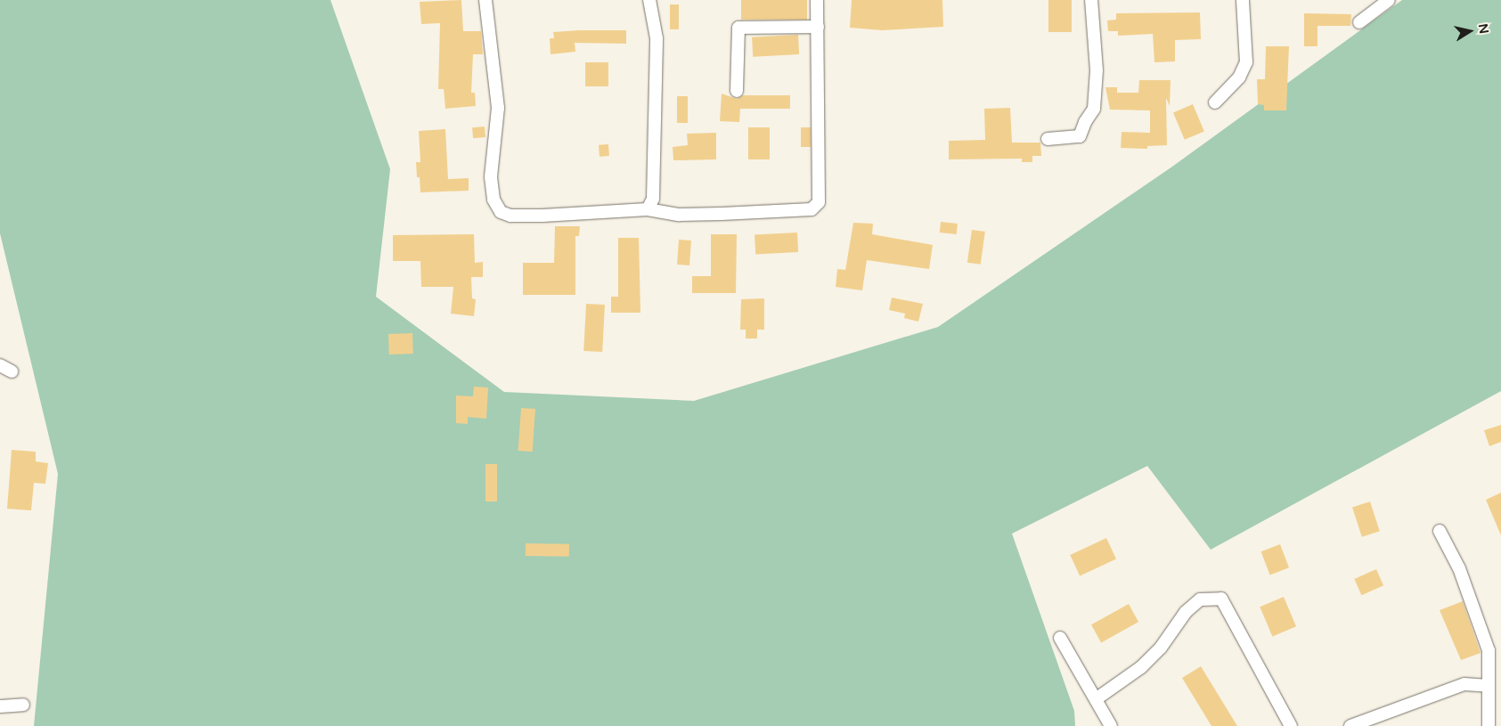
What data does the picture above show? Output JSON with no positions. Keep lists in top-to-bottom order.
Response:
{
  "north": "right"
}
